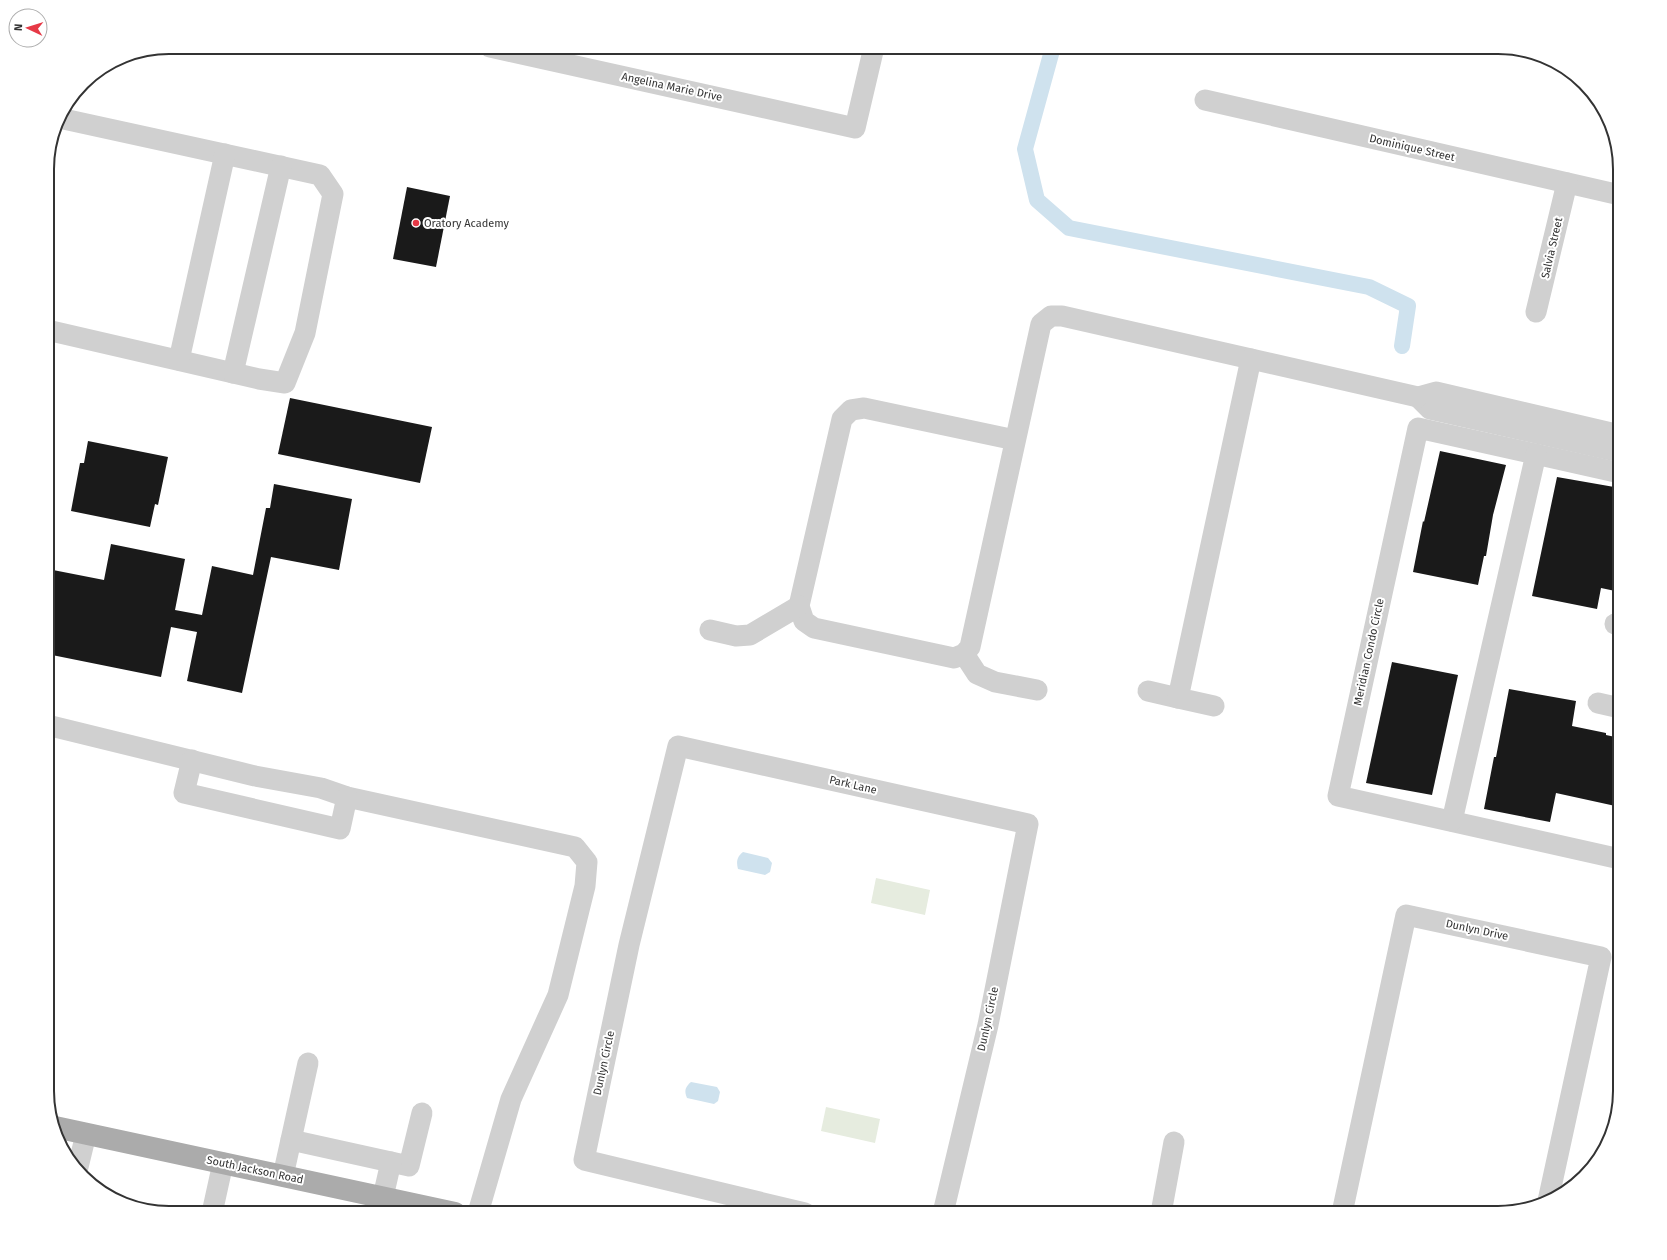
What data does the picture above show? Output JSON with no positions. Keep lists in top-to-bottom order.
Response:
{
  "streets": {
    "main road": ["South Jackson Road"],
    "street": [
      "Angelina Marie Drive",
      "Dominique Street",
      "Salvia Street",
      "Meridian Condo Circle",
      "Park Lane",
      "Dunlyn Drive",
      "Dunlyn Circle"
    ]
  },
  "crossings": [
    ["Dominique Street", "Salvia Street"],
    ["Park Lane", "Dunlyn Circle"]
  ],
  "places": ["Oratory Academy"],
  "north": "left"
}
